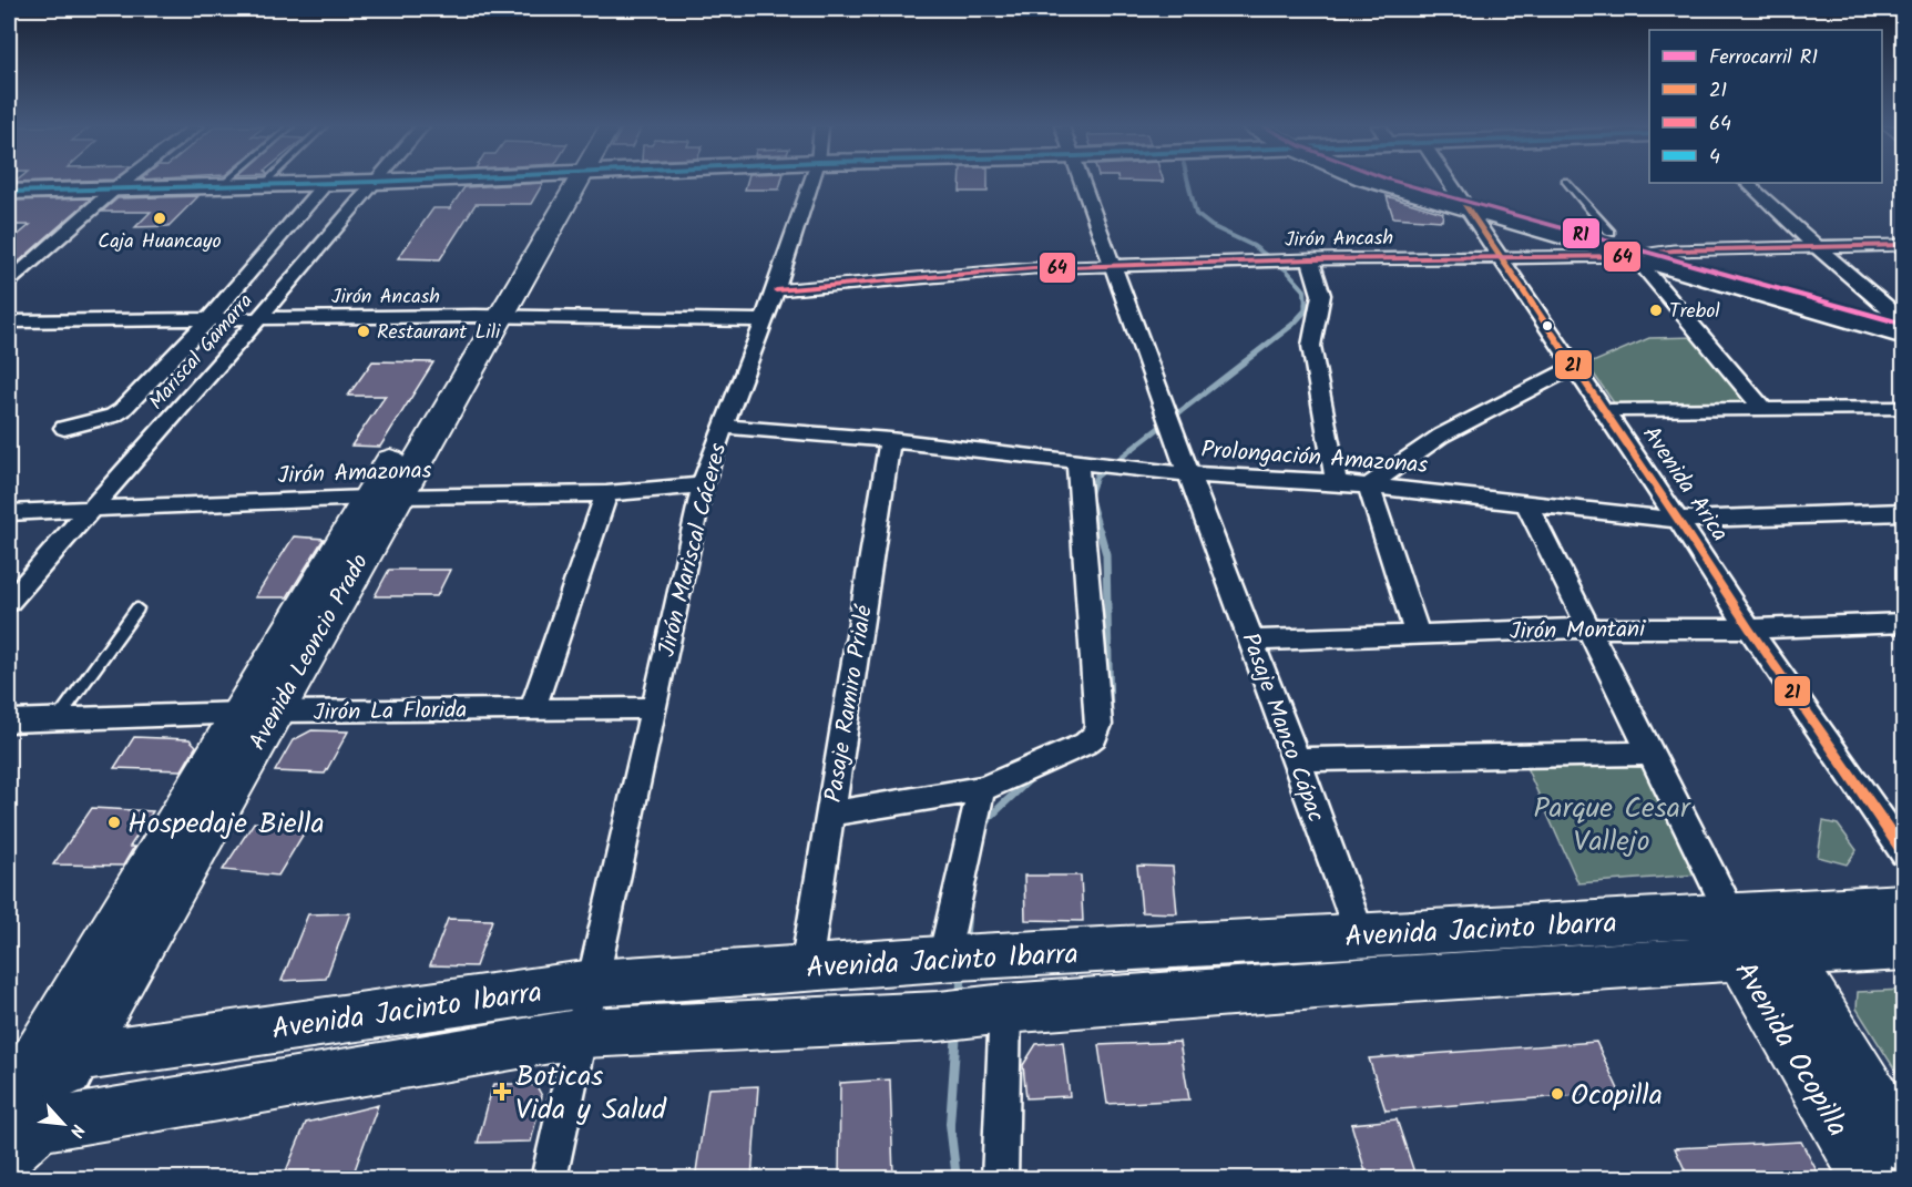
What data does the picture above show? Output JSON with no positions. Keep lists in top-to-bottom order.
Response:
{
  "streets": {
    "street": [
      "Jirón Ancash",
      "Mariscal Gamarra",
      "Prolongación Amazonas",
      "Jirón Amazonas",
      "Avenida Arica",
      "Jirón Mariscal Cáceres",
      "Jirón Montani",
      "Avenida Leoncio Prado",
      "Pasaje Ramiro Prialé",
      "Jirón La Florida",
      "Pasaje Manco Cápac",
      "Avenida Jacinto Ibarra",
      "Avenida Ocopilla"
    ]
  },
  "crossings": [
    ["Jirón Ancash", "Mariscal Gamarra"],
    ["Jirón Ancash", "Avenida Arica"],
    ["Jirón Ancash", "Jirón Mariscal Cáceres"],
    ["Jirón Ancash", "Avenida Leoncio Prado"],
    ["Jirón Ancash", "Pasaje Manco Cápac"],
    ["Mariscal Gamarra", "Jirón Amazonas"],
    ["Prolongación Amazonas", "Avenida Arica"],
    ["Prolongación Amazonas", "Jirón Mariscal Cáceres"],
    ["Prolongación Amazonas", "Pasaje Ramiro Prialé"],
    ["Prolongación Amazonas", "Pasaje Manco Cápac"],
    ["Jirón Amazonas", "Jirón Mariscal Cáceres"],
    ["Jirón Amazonas", "Avenida Leoncio Prado"],
    ["Avenida Arica", "Jirón Montani"],
    ["Jirón Mariscal Cáceres", "Jirón La Florida"],
    ["Jirón Mariscal Cáceres", "Avenida Jacinto Ibarra"],
    ["Jirón Montani", "Pasaje Manco Cápac"],
    ["Avenida Leoncio Prado", "Jirón La Florida"],
    ["Avenida Leoncio Prado", "Avenida Jacinto Ibarra"],
    ["Pasaje Ramiro Prialé", "Avenida Jacinto Ibarra"],
    ["Pasaje Manco Cápac", "Avenida Jacinto Ibarra"],
    ["Avenida Jacinto Ibarra", "Avenida Ocopilla"]
  ],
  "parks": ["Parque Cesar Vallejo"],
  "places": {
    "other": [
      "Caja Huancayo",
      "Trebol",
      "Restaurant Lili",
      "Hospedaje Biella",
      "Ocopilla"
    ],
    "health": ["Boticas Vida y Salud"]
  },
  "lines": [
    "rail line R1",
    "transit line 4",
    "transit line 21",
    "transit line 64"
  ],
  "legend": [
    "Ferrocarril R1",
    "21",
    "64",
    "4"
  ],
  "north": "bottom right"
}
